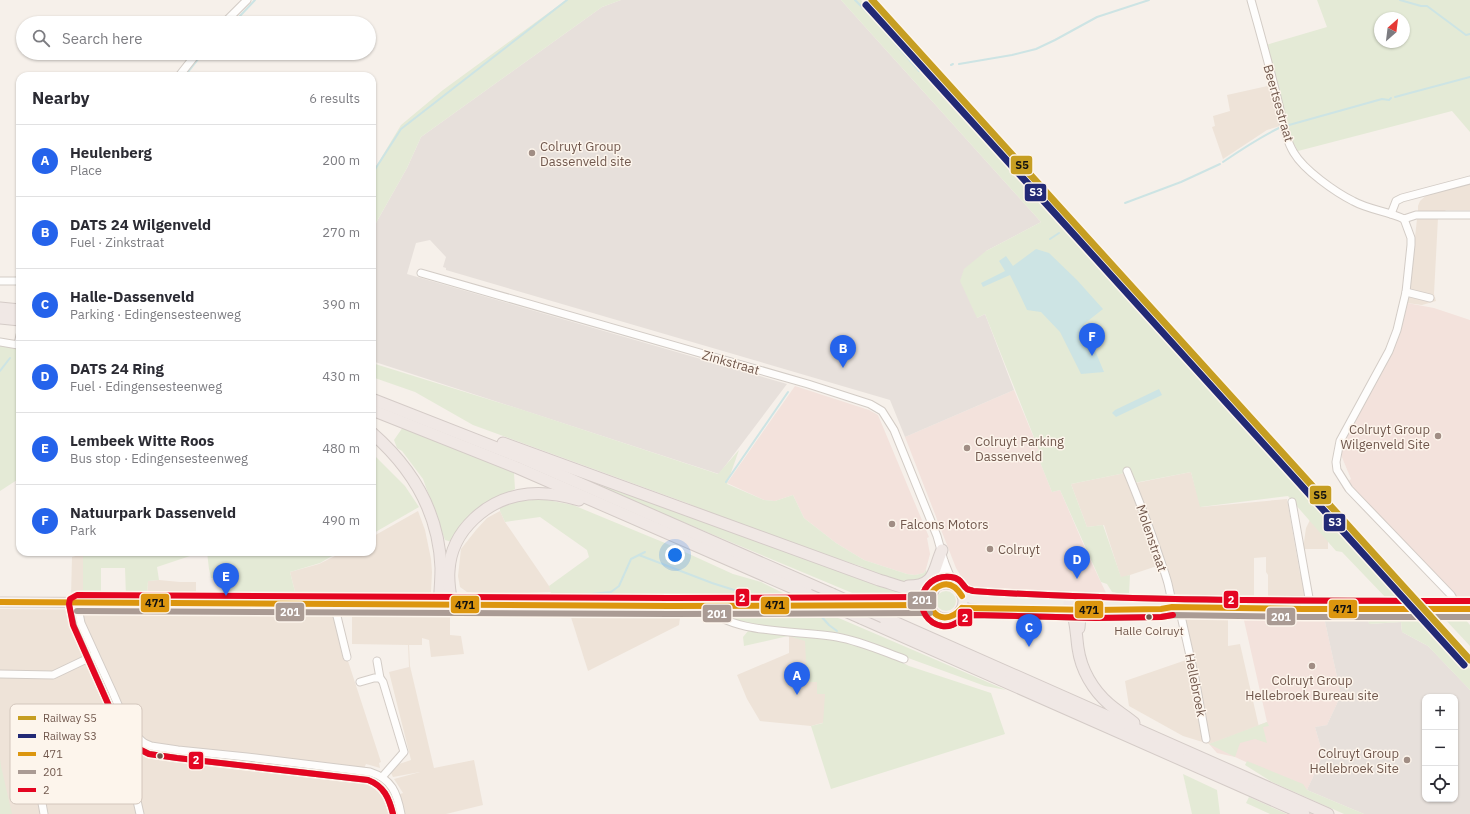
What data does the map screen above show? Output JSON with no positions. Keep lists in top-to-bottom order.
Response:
{
  "streets": {
    "street": [
      "Beertsestraat",
      "Zinkstraat",
      "Molenstraat",
      "Hellebroek"
    ]
  },
  "crossings": [
    ["Molenstraat", "Hellebroek"]
  ],
  "places": [
    "Colruyt Group Dassenveld site",
    "Colruyt Group Wilgenveld Site",
    "Colruyt Parking Dassenveld",
    "Falcons Motors",
    "Colruyt",
    "Halle Colruyt",
    "Colruyt Group Hellebroek Bureau site",
    "Colruyt Group Hellebroek Site"
  ],
  "lines": [
    "rail line S5",
    "rail line S3",
    "transit line 201",
    "transit line 2",
    "transit line 471"
  ],
  "legend": [
    "Railway S5",
    "Railway S3",
    "471",
    "201",
    "2"
  ],
  "north": "top right",
  "page": {
    "search": "Search here",
    "heading": ["Nearby", "6 results"],
    "list": [
      {
        "mark": "A",
        "name": "Heulenberg",
        "note": "Place",
        "value": "200 m"
      },
      {
        "mark": "B",
        "name": "DATS 24 Wilgenveld",
        "note": "Fuel · Zinkstraat",
        "value": "270 m"
      },
      {
        "mark": "C",
        "name": "Halle-Dassenveld",
        "note": "Parking · Edingensesteenweg",
        "value": "390 m"
      },
      {
        "mark": "D",
        "name": "DATS 24 Ring",
        "note": "Fuel · Edingensesteenweg",
        "value": "430 m"
      },
      {
        "mark": "E",
        "name": "Lembeek Witte Roos",
        "note": "Bus stop · Edingensesteenweg",
        "value": "480 m"
      },
      {
        "mark": "F",
        "name": "Natuurpark Dassenveld",
        "note": "Park",
        "value": "490 m"
      }
    ],
    "pins": [
      "F",
      "B",
      "D",
      "E",
      "C",
      "A"
    ],
    "map_buttons": ["+", "−"]
  }
}
